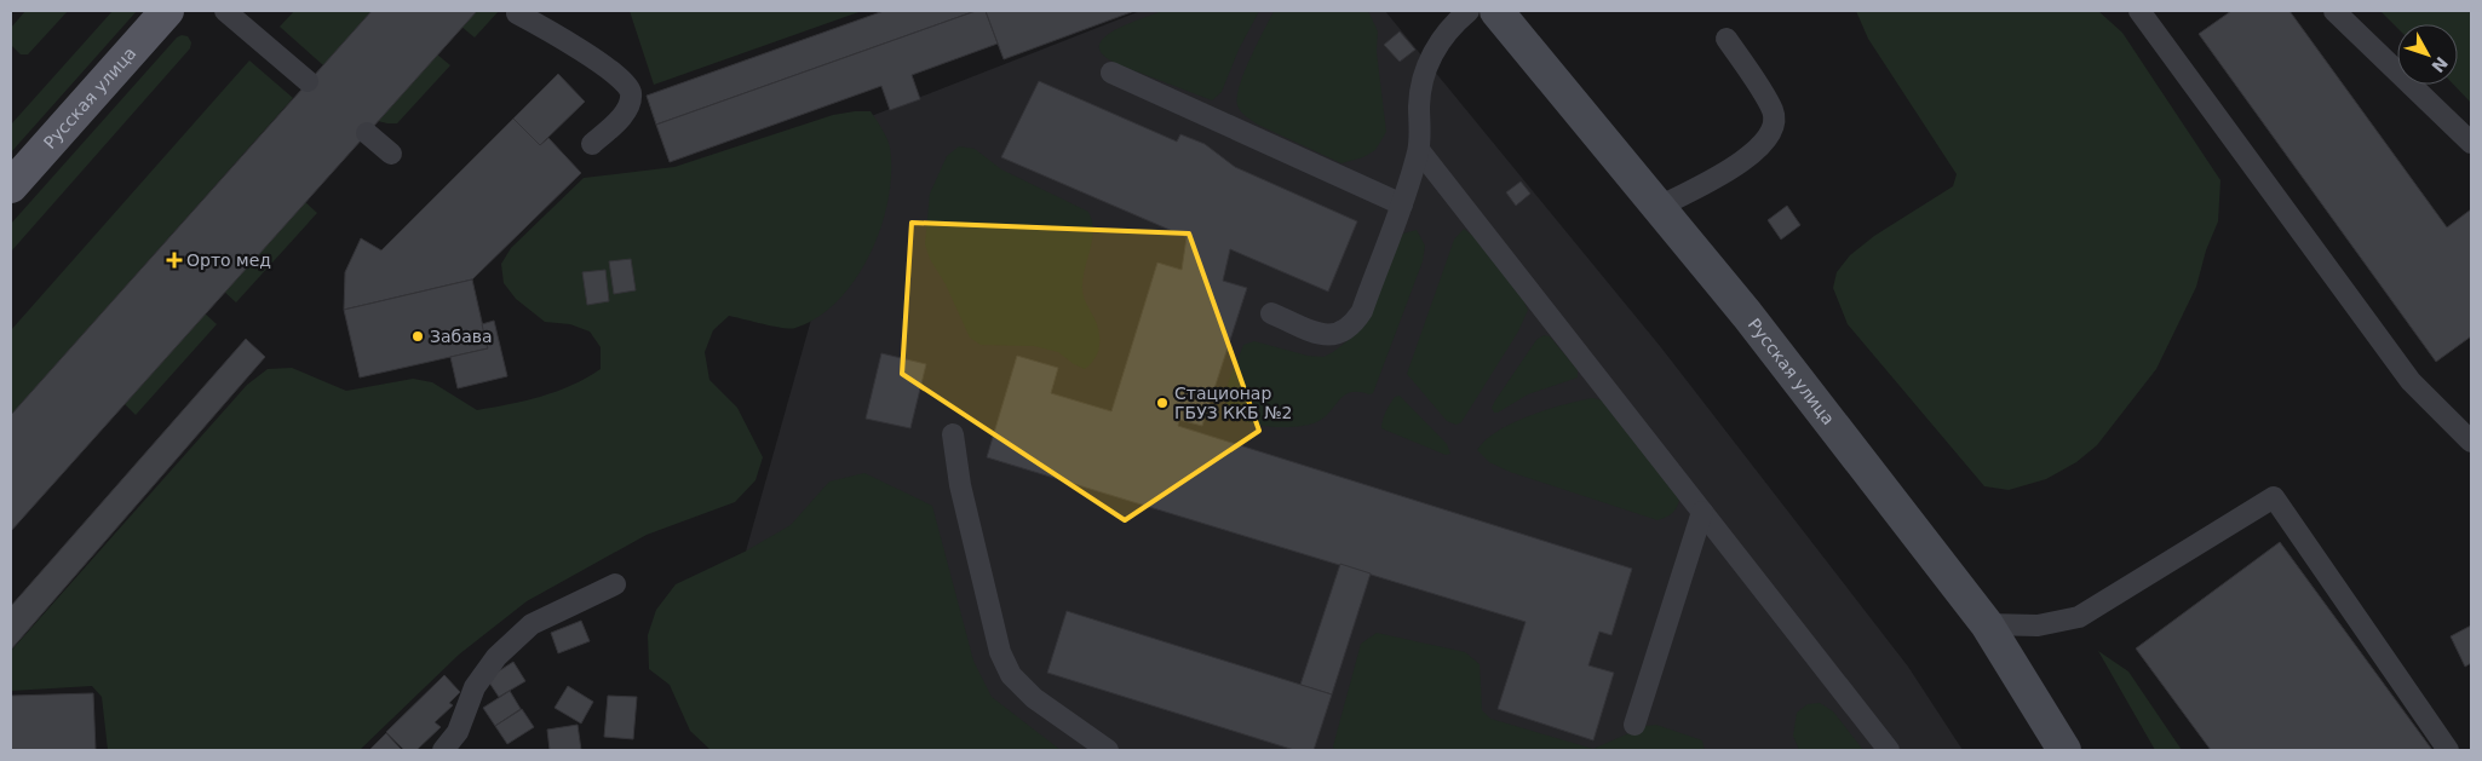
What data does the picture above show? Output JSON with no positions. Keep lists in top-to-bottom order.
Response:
{
  "streets": {
    "main road": ["Русская улица"]
  },
  "places": {
    "health": ["Орто мед"],
    "other": ["Забава", "Стационар ГБУЗ ККБ №2"]
  },
  "north": "bottom right"
}
